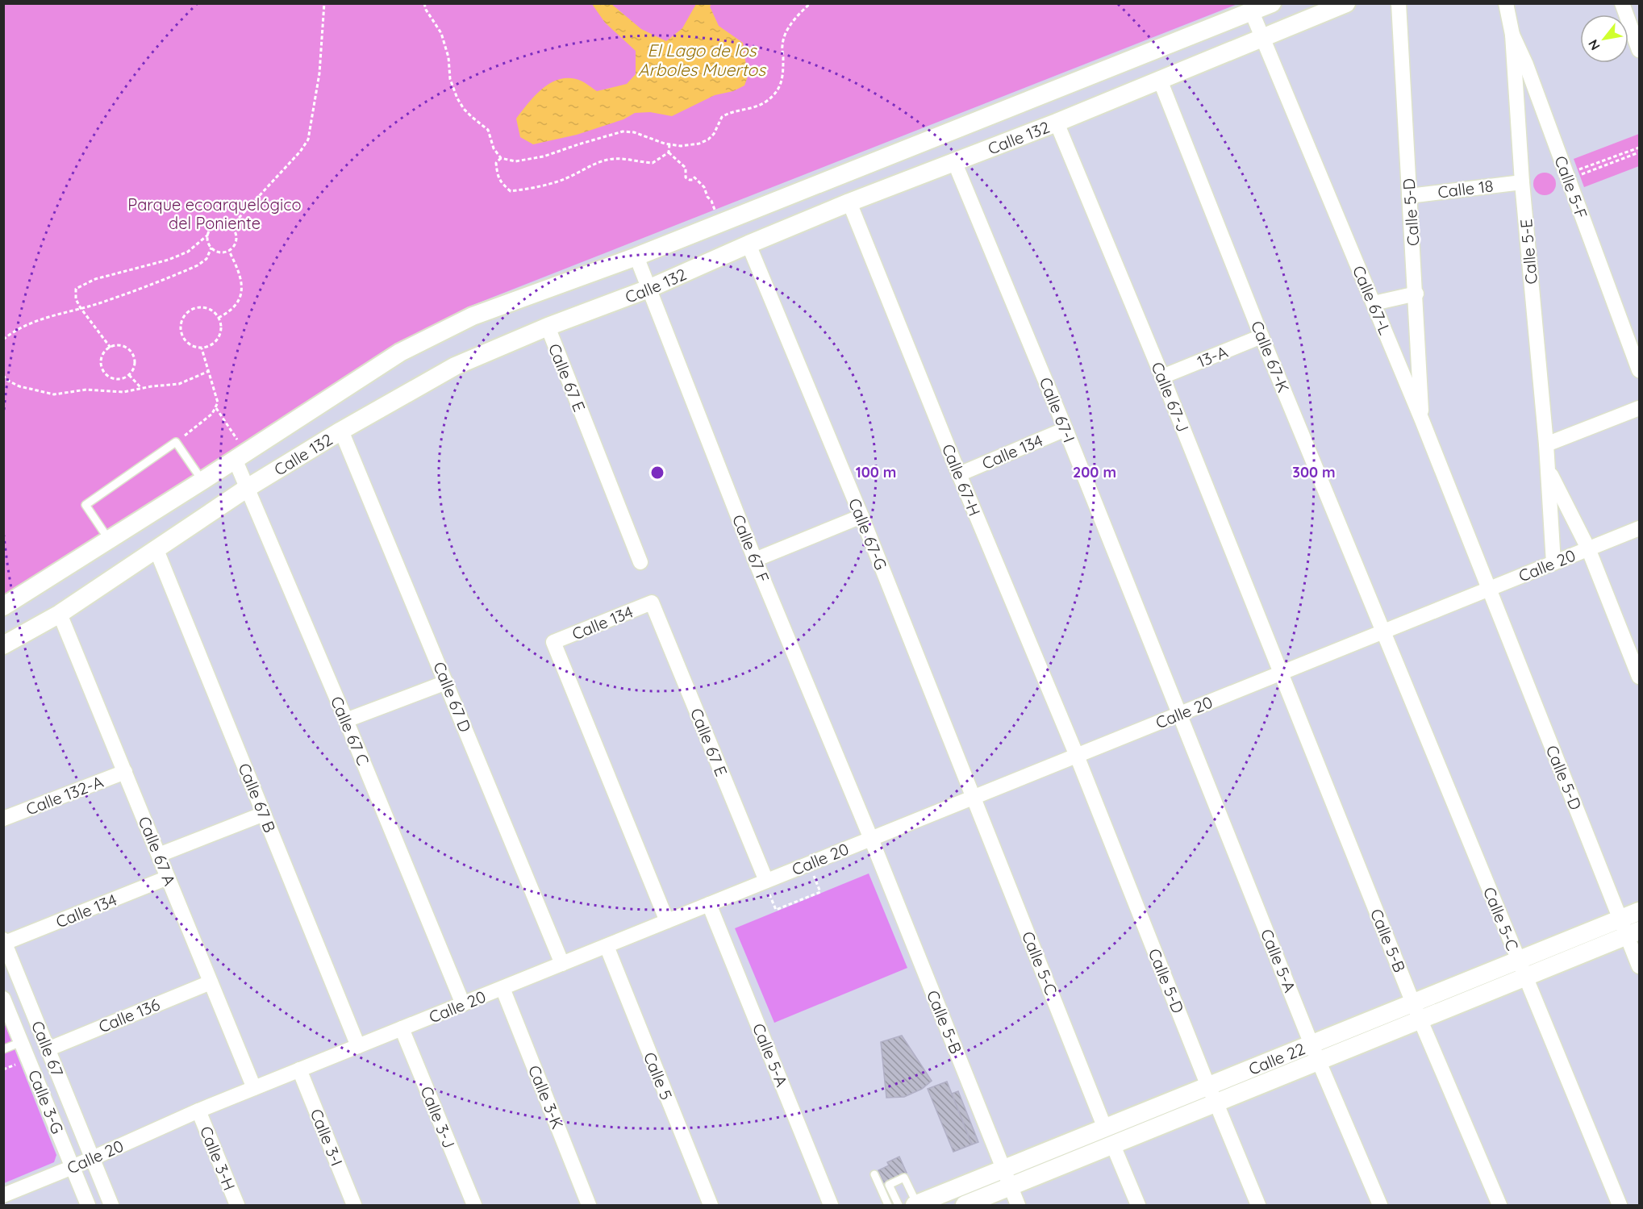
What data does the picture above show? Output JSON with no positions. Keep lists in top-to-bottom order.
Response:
{
  "streets": {
    "street": [
      "Calle 132",
      "Calle 5-F",
      "Calle 18",
      "Calle 5-D",
      "Calle 5-E",
      "Calle 67-L",
      "13-A",
      "Calle 67-K",
      "Calle 67 E",
      "Calle 67-J",
      "Calle 67-I",
      "Calle 134",
      "Calle 67-H",
      "Calle 67-G",
      "Calle 67 F",
      "Calle 20",
      "Calle 67 D",
      "Calle 67 C",
      "Calle 132-A",
      "Calle 67 B",
      "Calle 67 A",
      "Calle 5-C",
      "Calle 5-B",
      "Calle 5-A",
      "Calle 136",
      "Calle 67",
      "Calle 22",
      "Calle 5",
      "Calle 3-K",
      "Calle 3-G",
      "Calle 3-J",
      "Calle 3-I",
      "Calle 3-H"
    ]
  },
  "crossings": [
    ["Calle 132", "Calle 67-L"],
    ["Calle 132", "Calle 67-K"],
    ["Calle 132", "Calle 67 E"],
    ["Calle 132", "Calle 67-J"],
    ["Calle 132", "Calle 67-I"],
    ["Calle 132", "Calle 67-H"],
    ["Calle 132", "Calle 67-G"],
    ["Calle 132", "Calle 67 F"],
    ["Calle 132", "Calle 67 D"],
    ["Calle 132", "Calle 67 C"],
    ["Calle 132", "Calle 67 B"],
    ["Calle 132", "Calle 67 A"],
    ["Calle 5-F", "Calle 5-E"],
    ["Calle 18", "Calle 5-D"],
    ["Calle 18", "Calle 5-E"],
    ["Calle 5-D", "Calle 67-L"],
    ["Calle 5-D", "Calle 67-H"],
    ["Calle 5-D", "Calle 20"],
    ["Calle 5-D", "Calle 22"],
    ["Calle 5-E", "Calle 20"],
    ["Calle 67-L", "Calle 20"],
    ["13-A", "Calle 67-K"],
    ["13-A", "Calle 67-J"],
    ["Calle 67-K", "Calle 20"],
    ["Calle 67-K", "Calle 5-C"],
    ["Calle 67 E", "Calle 134"],
    ["Calle 67 E", "Calle 20"],
    ["Calle 67-J", "Calle 20"],
    ["Calle 67-J", "Calle 5-B"],
    ["Calle 67-I", "Calle 134"],
    ["Calle 67-I", "Calle 20"],
    ["Calle 67-I", "Calle 5-A"],
    ["Calle 134", "Calle 67-H"],
    ["Calle 134", "Calle 20"],
    ["Calle 134", "Calle 67 A"],
    ["Calle 134", "Calle 67"],
    ["Calle 67-H", "Calle 20"],
    ["Calle 67-G", "Calle 20"],
    ["Calle 67-G", "Calle 5-C"],
    ["Calle 67 F", "Calle 20"],
    ["Calle 67 F", "Calle 5-B"],
    ["Calle 20", "Calle 67 D"],
    ["Calle 20", "Calle 67 C"],
    ["Calle 20", "Calle 67 B"],
    ["Calle 20", "Calle 67 A"],
    ["Calle 20", "Calle 5-C"],
    ["Calle 20", "Calle 5-B"],
    ["Calle 20", "Calle 5-A"],
    ["Calle 20", "Calle 67"],
    ["Calle 20", "Calle 5"],
    ["Calle 20", "Calle 3-K"],
    ["Calle 20", "Calle 3-G"],
    ["Calle 20", "Calle 3-J"],
    ["Calle 20", "Calle 3-I"],
    ["Calle 20", "Calle 3-H"],
    ["Calle 132-A", "Calle 67 A"],
    ["Calle 67 A", "Calle 136"],
    ["Calle 5-C", "Calle 22"],
    ["Calle 5-B", "Calle 22"],
    ["Calle 5-A", "Calle 22"],
    ["Calle 136", "Calle 67"]
  ],
  "water": ["El Lago de los Arboles Muertos"],
  "parks": ["Parque ecoarquelógico del Poniente"],
  "north": "bottom left",
  "rings": ["100 m", "200 m", "300 m"]
}
